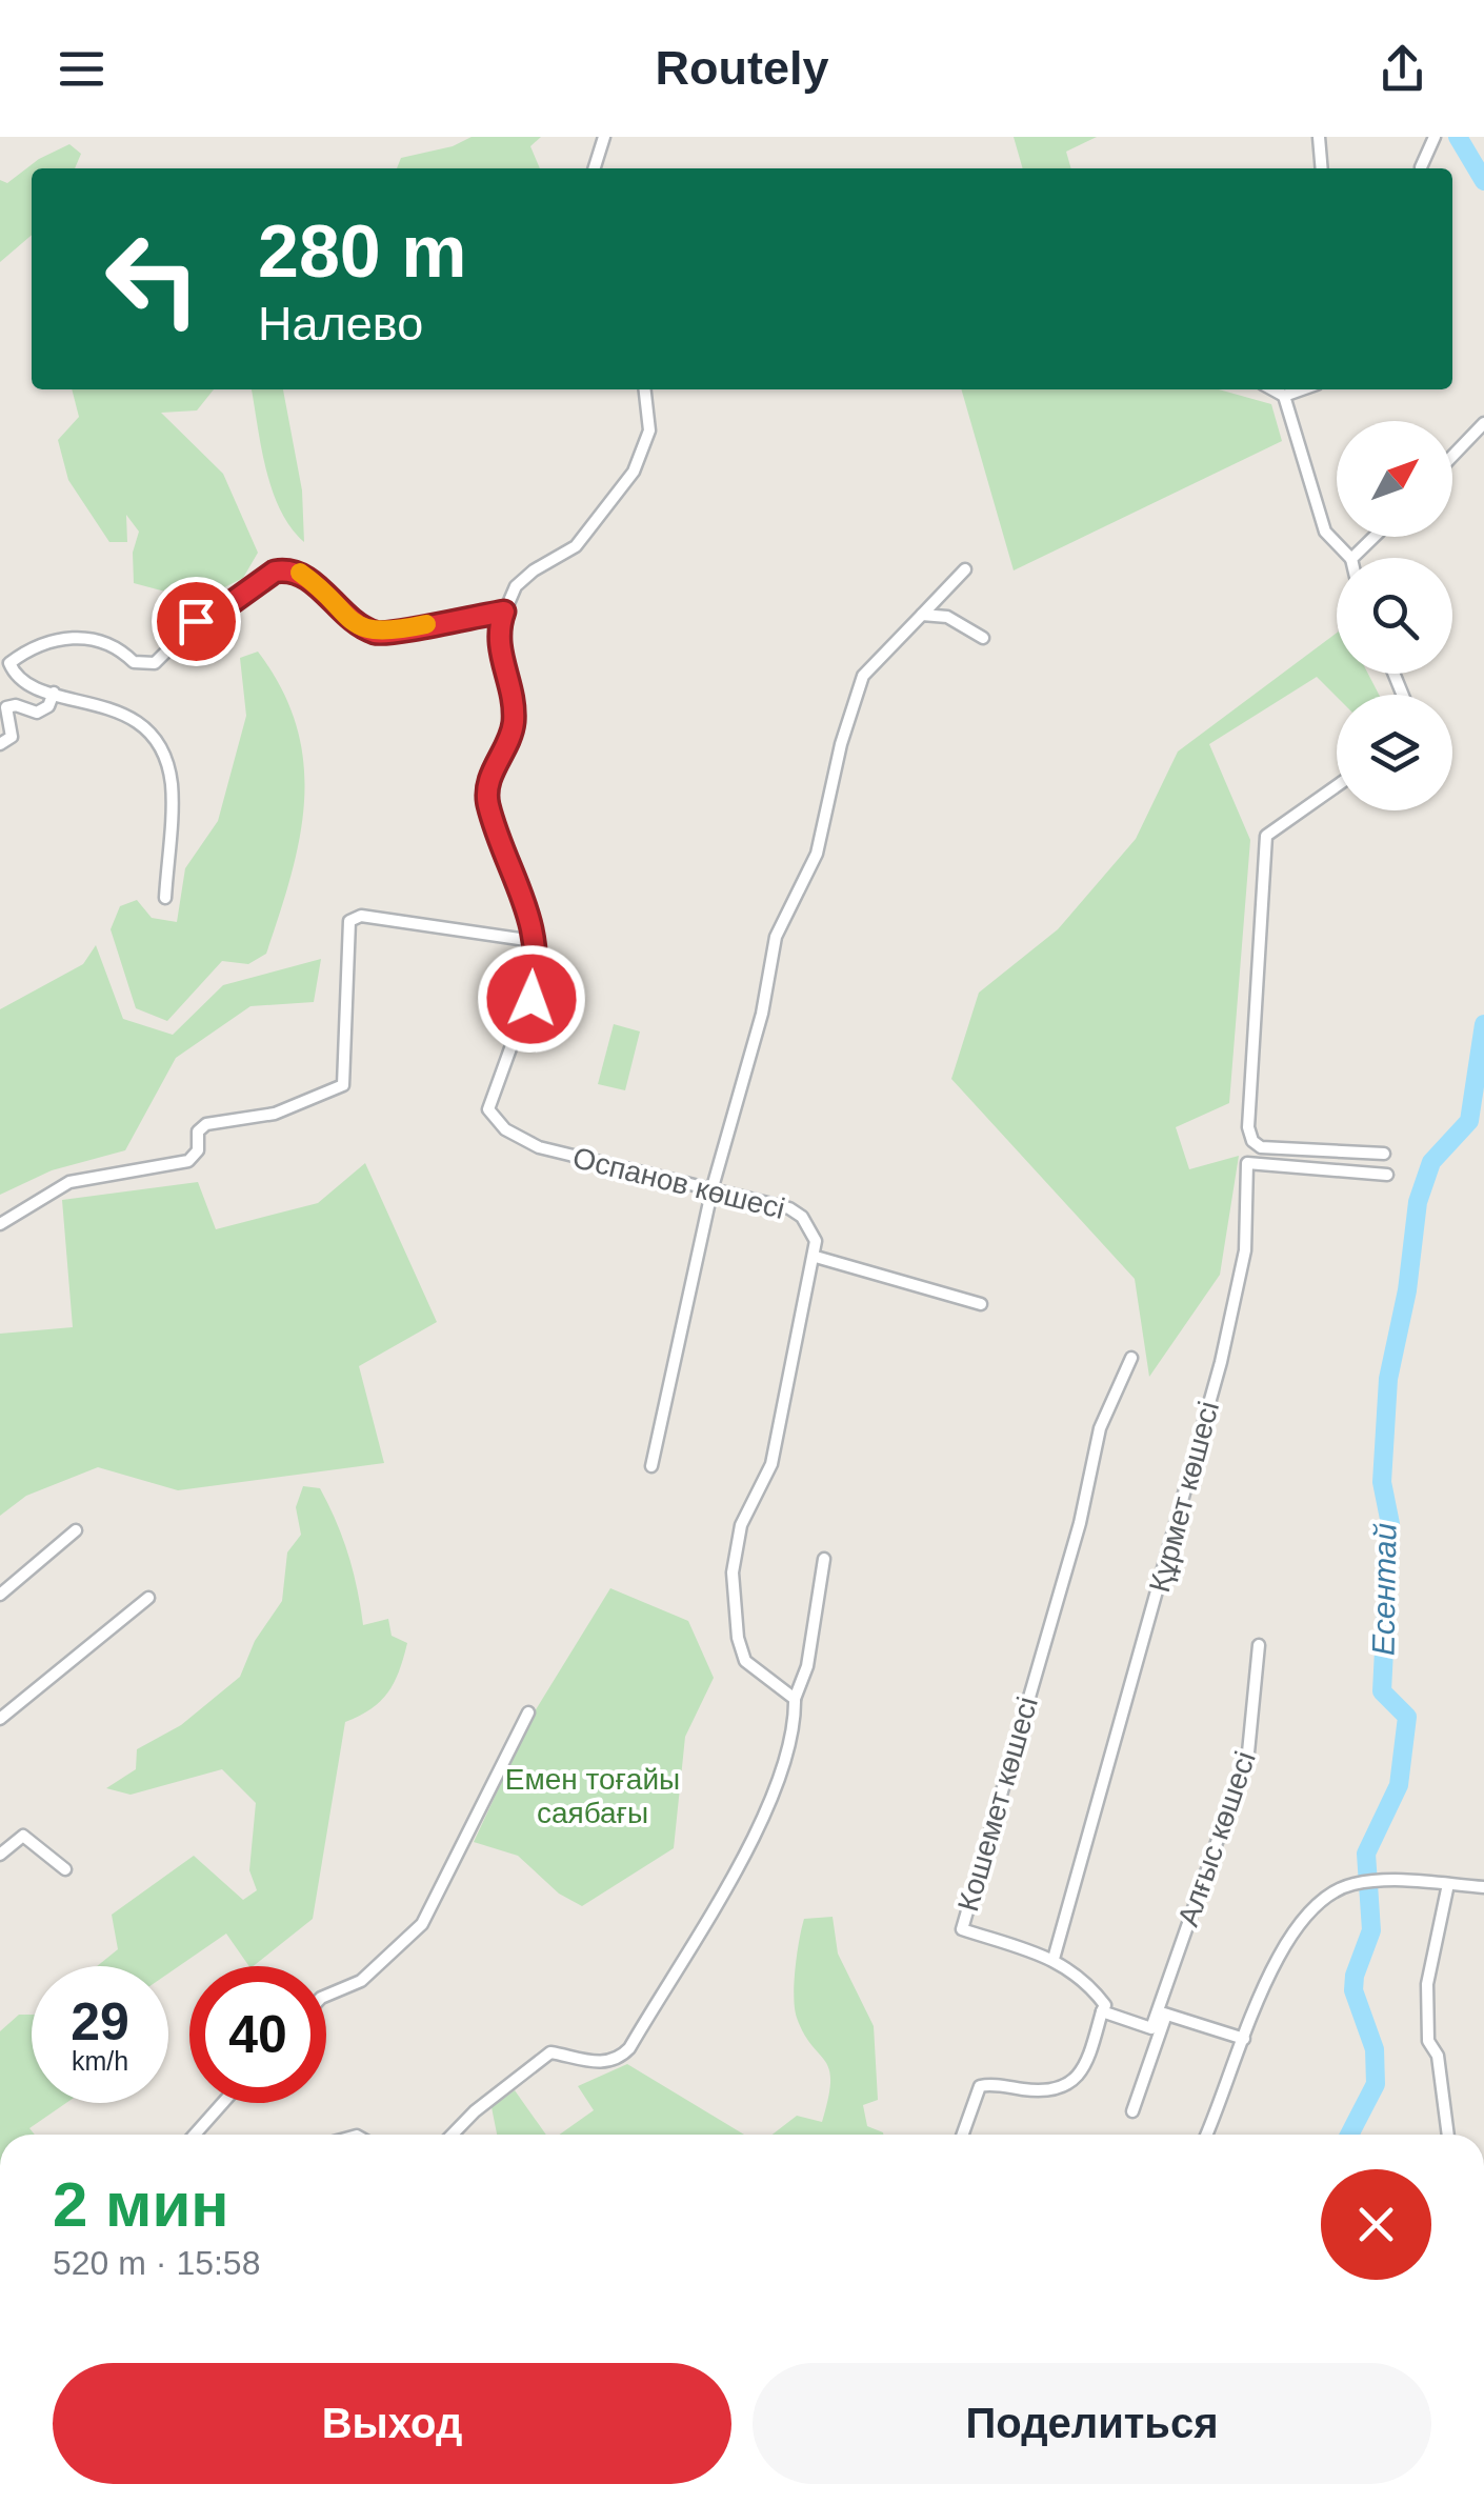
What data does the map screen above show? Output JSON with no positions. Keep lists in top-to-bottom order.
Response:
{
  "streets": {
    "street": [
      "Оспанов көшесі",
      "Құрмет көшесі",
      "Кошемет көшесі",
      "Алғыс көшесі"
    ]
  },
  "crossings": [
    ["Құрмет көшесі", "Кошемет көшесі"],
    ["Кошемет көшесі", "Алғыс көшесі"]
  ],
  "water": ["Есентай"],
  "parks": ["Емен тоғайы саябағы"],
  "north": "top right",
  "page": {
    "header": "Routely",
    "turn": ["280 m", "Налево"],
    "speed": "29 km/h",
    "limit": "40",
    "heading": ["2 мин", "520 m · 15:58"],
    "buttons": ["Выход", "Поделиться"]
  }
}
